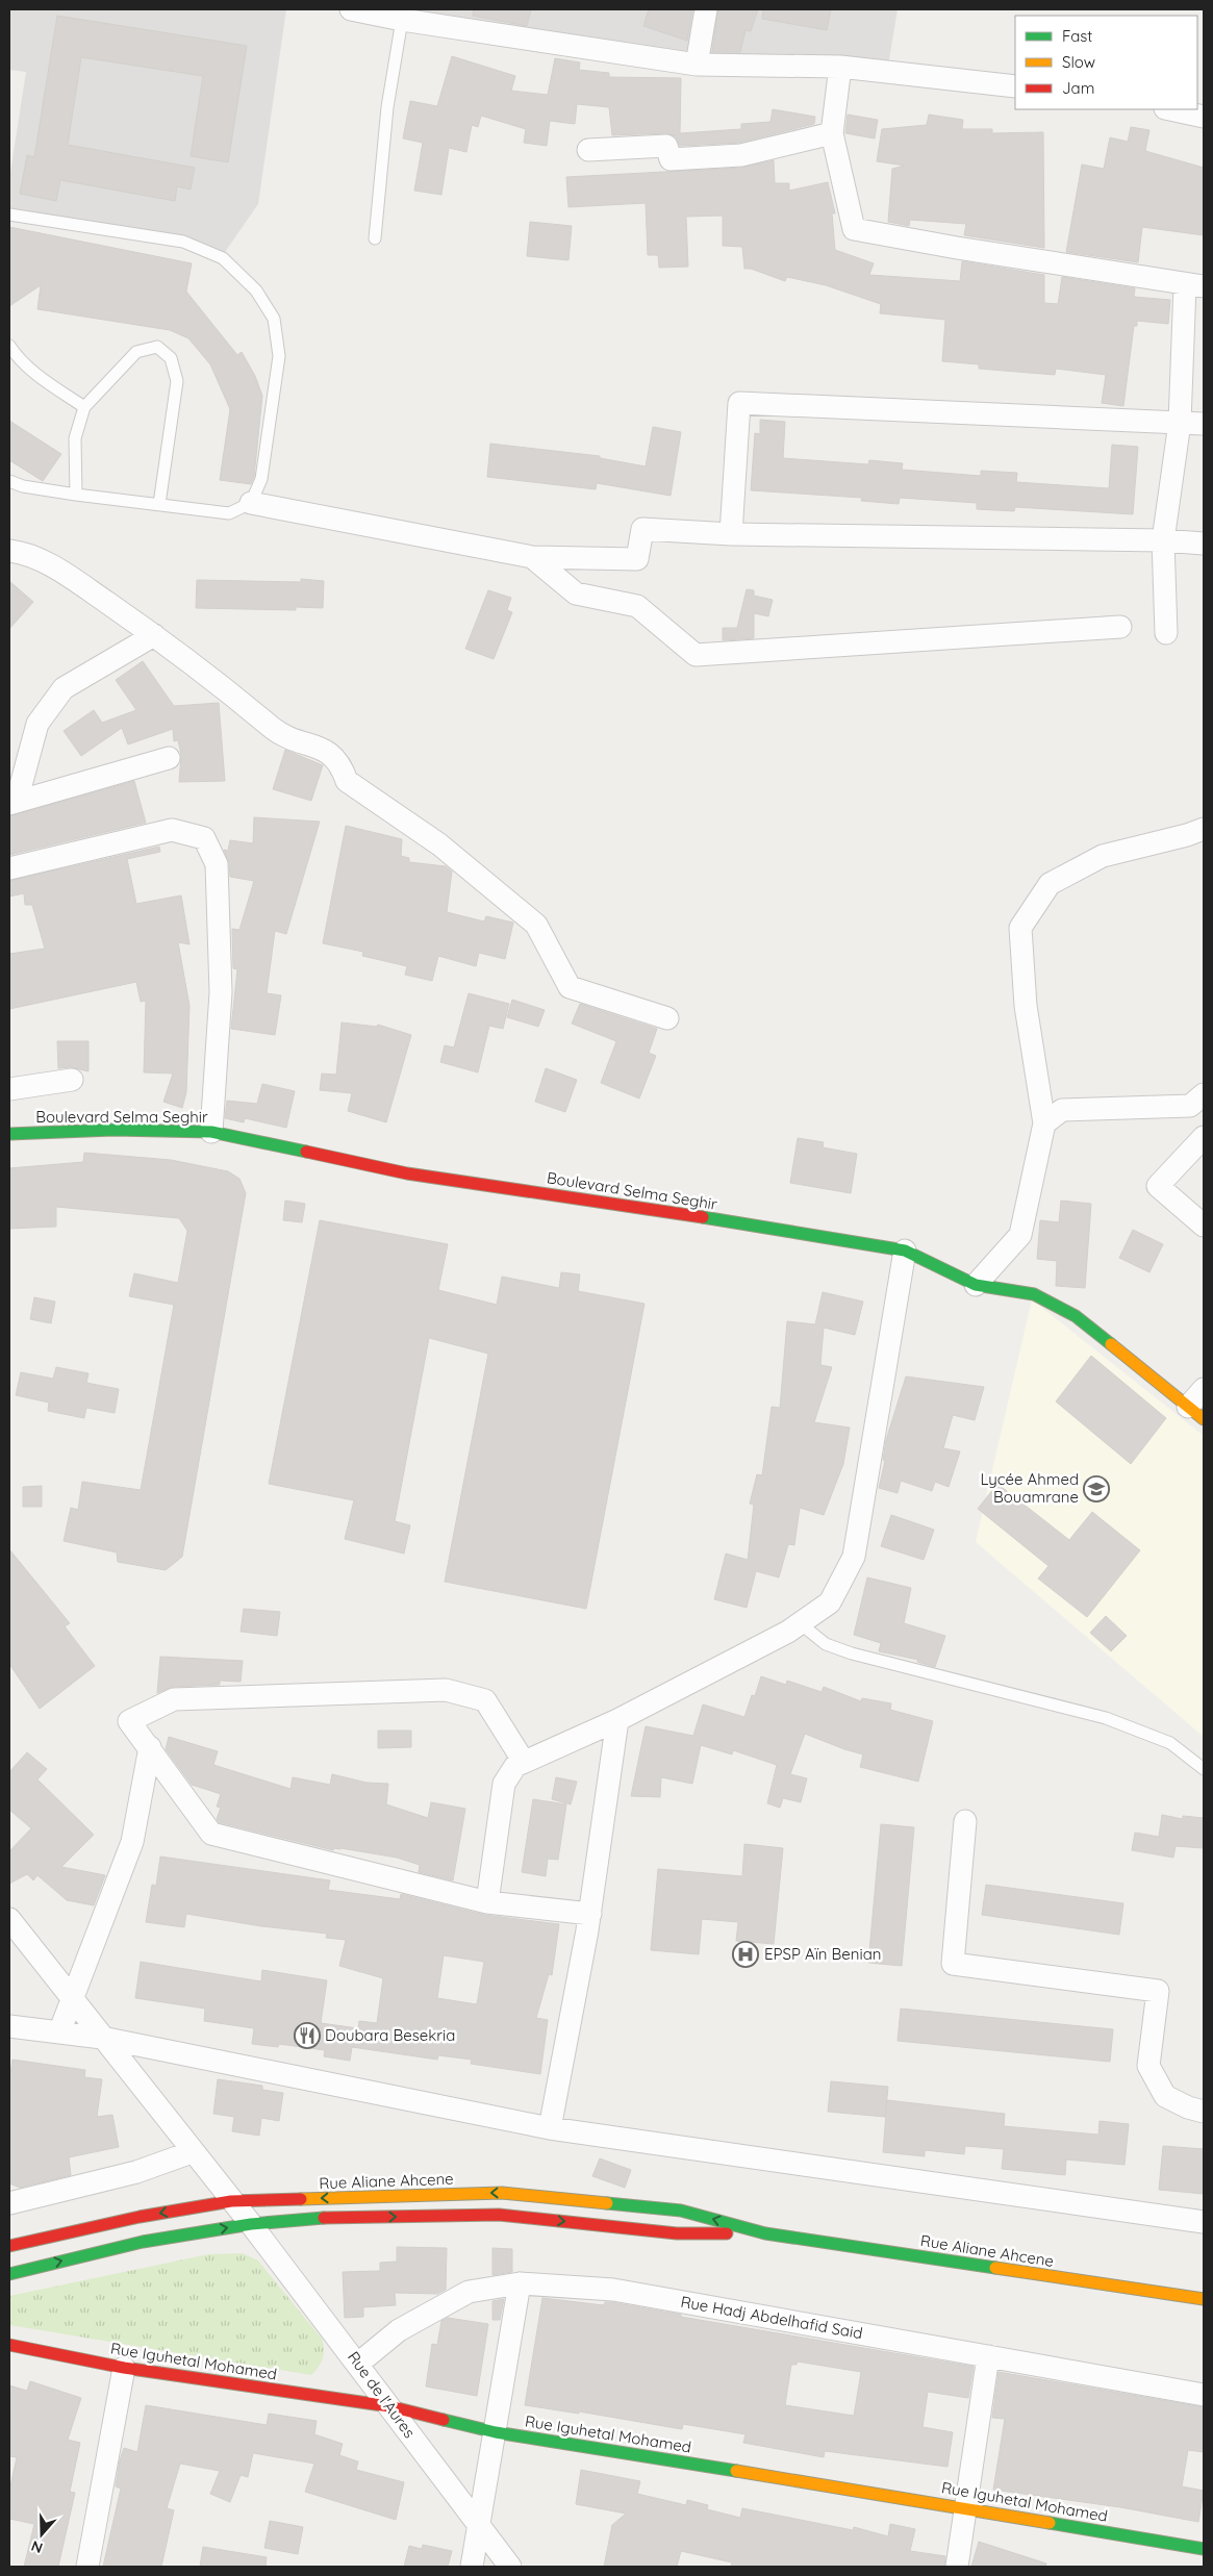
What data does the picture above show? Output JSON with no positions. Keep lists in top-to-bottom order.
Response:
{
  "streets": {
    "main road": ["Boulevard Selma Seghir", "Rue Aliane Ahcene", "Rue Iguhetal Mohamed"],
    "street": ["Rue Hadj Abdelhafid Said", "Rue de l'Aures"]
  },
  "crossings": [
    ["Rue Aliane Ahcene", "Rue de l'Aures"],
    ["Rue Hadj Abdelhafid Said", "Rue de l'Aures"],
    ["Rue Iguhetal Mohamed", "Rue de l'Aures"]
  ],
  "places": {
    "school or university": ["Lycée Ahmed Bouamrane"],
    "hospital": ["EPSP Aïn Benian"],
    "restaurant": ["Doubara Besekria"]
  },
  "legend": ["Fast", "Slow", "Jam"],
  "north": "bottom"
}
